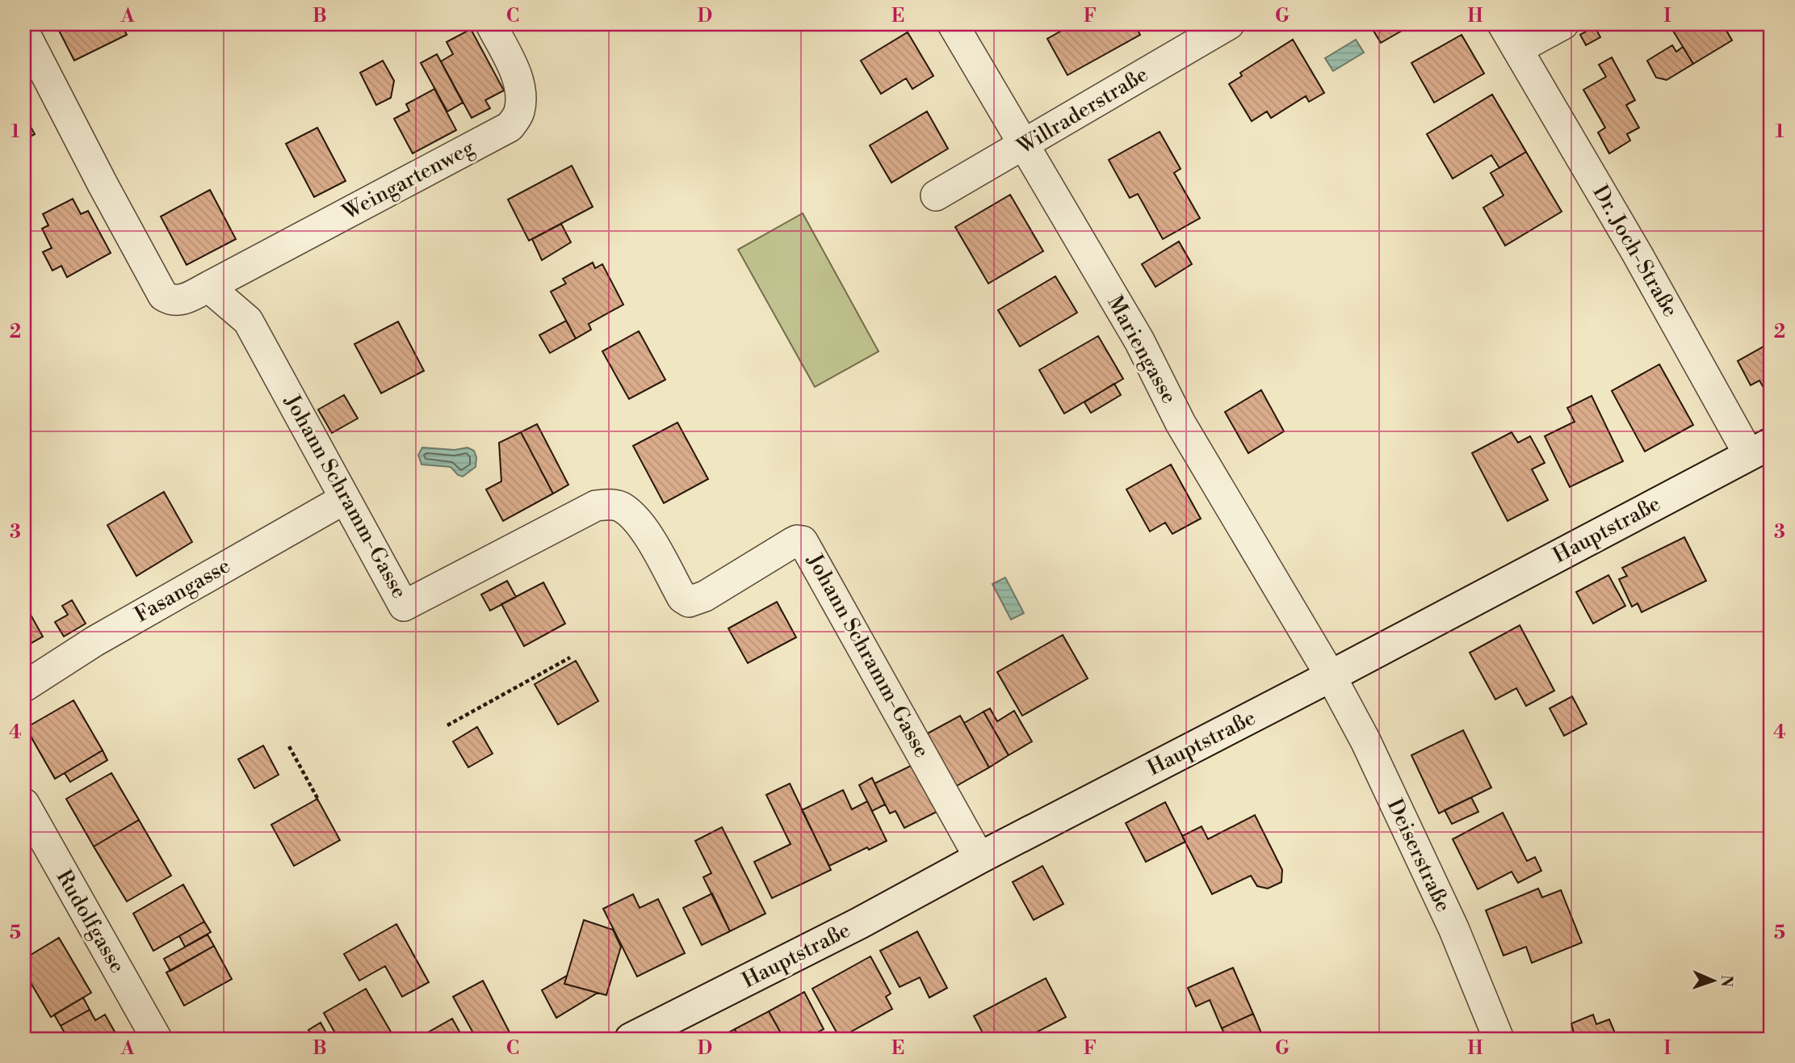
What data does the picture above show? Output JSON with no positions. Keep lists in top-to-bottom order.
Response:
{
  "streets": {
    "main road": ["Hauptstraße"],
    "street": [
      "Willraderstraße",
      "Weingartenweg",
      "Dr. Joch-Straße",
      "Mariengasse",
      "Johann Schramm-Gasse",
      "Fasangasse",
      "Deiserstraße",
      "Rudolfgasse"
    ]
  },
  "crossings": [
    ["Willraderstraße", "Mariengasse"],
    ["Weingartenweg", "Johann Schramm-Gasse"],
    ["Dr. Joch-Straße", "Hauptstraße"],
    ["Mariengasse", "Hauptstraße"],
    ["Mariengasse", "Deiserstraße"],
    ["Johann Schramm-Gasse", "Hauptstraße"],
    ["Johann Schramm-Gasse", "Fasangasse"],
    ["Hauptstraße", "Deiserstraße"]
  ],
  "north": "right",
  "grid": {
    "columns": [
      "A",
      "B",
      "C",
      "D",
      "E",
      "F",
      "G",
      "H",
      "I"
    ],
    "rows": [
      "1",
      "2",
      "3",
      "4",
      "5"
    ]
  }
}
